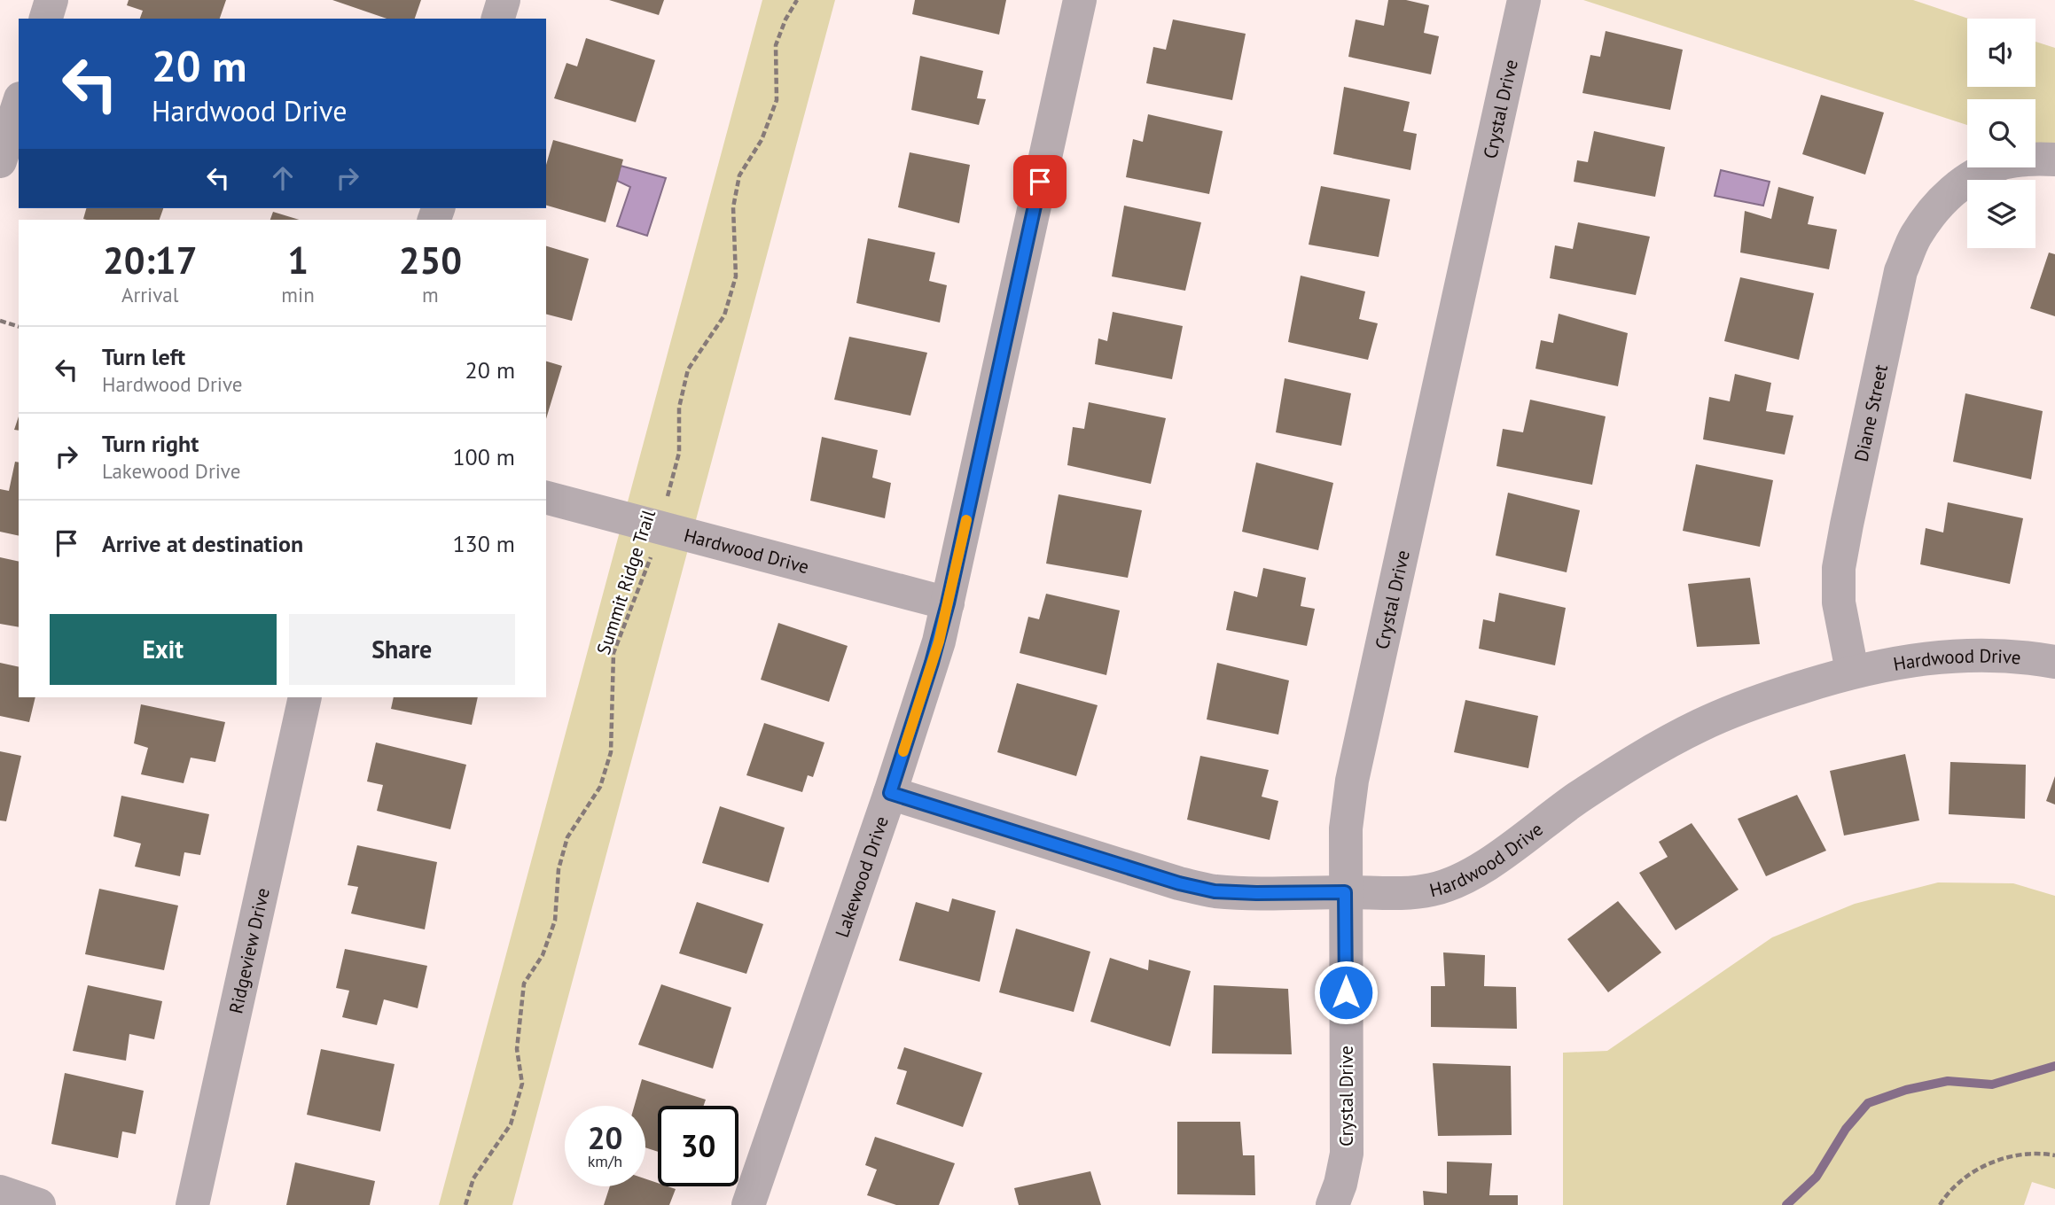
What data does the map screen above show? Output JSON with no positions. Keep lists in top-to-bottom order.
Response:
{
  "streets": {
    "street": [
      "Crystal Drive",
      "Diane Street",
      "Hardwood Drive",
      "Lakewood Drive",
      "Ridgeview Drive"
    ],
    "path": ["Summit Ridge Trail"]
  },
  "crossings": [
    ["Crystal Drive", "Hardwood Drive"],
    ["Diane Street", "Hardwood Drive"],
    ["Hardwood Drive", "Summit Ridge Trail"],
    ["Hardwood Drive", "Lakewood Drive"]
  ],
  "page": {
    "turn": ["20 m", "Hardwood Drive"],
    "eta": [
      "20:17",
      "Arrival",
      "1",
      "min",
      "250",
      "m"
    ],
    "list": [
      {
        "name": "Turn left",
        "note": "Hardwood Drive",
        "value": "20 m"
      },
      {
        "name": "Turn right",
        "note": "Lakewood Drive",
        "value": "100 m"
      },
      {
        "name": "Arrive at destination",
        "value": "130 m"
      }
    ],
    "buttons": ["Exit", "Share"],
    "speed": "20 km/h",
    "limit": "30"
  }
}
